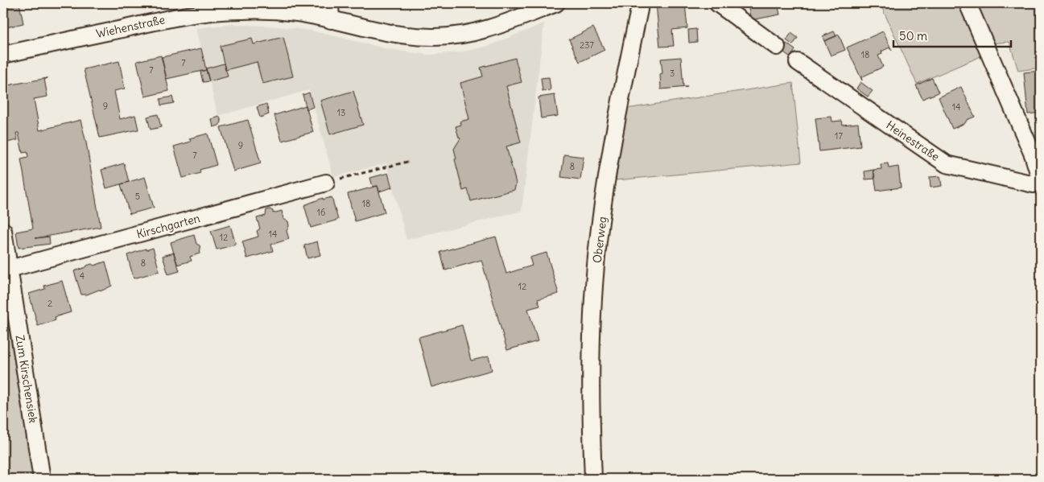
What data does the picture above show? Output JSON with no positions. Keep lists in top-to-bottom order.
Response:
{
  "streets": {
    "street": [
      "Wiehenstraße",
      "Heinestraße",
      "Kirschgarten",
      "Oberweg",
      "Zum Kirschensiek"
    ]
  },
  "crossings": [
    ["Kirschgarten", "Zum Kirschensiek"]
  ],
  "house_numbers": [
    "237",
    "18",
    "7",
    "7",
    "3",
    "9",
    "14",
    "13",
    "17",
    "9",
    "7",
    "8",
    "5",
    "18",
    "16",
    "14",
    "12",
    "8",
    "4",
    "12",
    "2"
  ],
  "scale_bar": "50 m"
}
